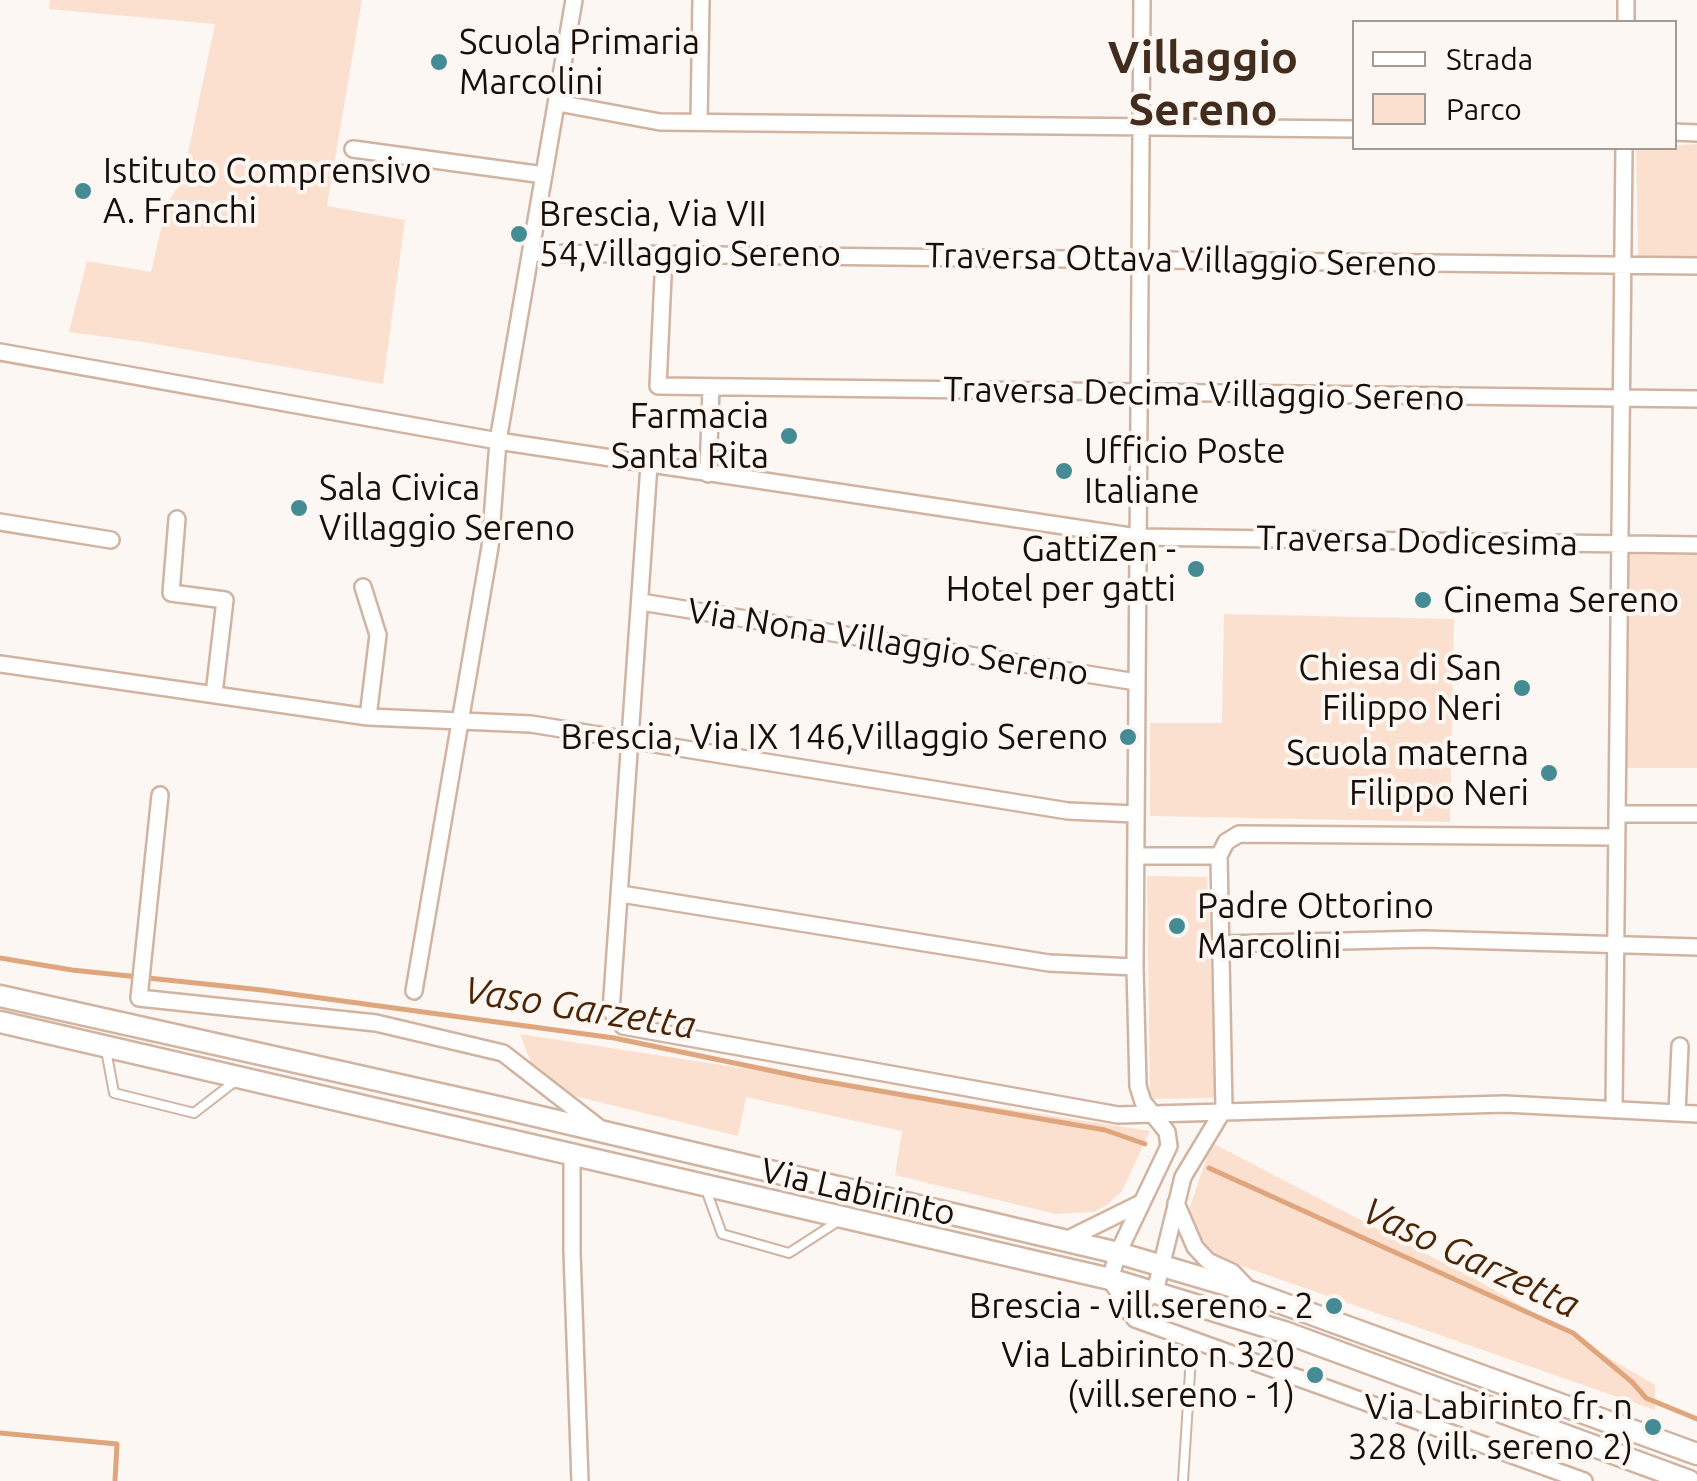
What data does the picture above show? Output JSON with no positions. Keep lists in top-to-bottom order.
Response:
{
  "streets": {
    "street": [
      "Traversa Ottava Villaggio Sereno",
      "Traversa Decima Villaggio Sereno",
      "Traversa Dodicesima",
      "Via Nona Villaggio Sereno",
      "Via Labirinto"
    ]
  },
  "crossings": [
    ["Traversa Ottava Villaggio Sereno", "Traversa Decima Villaggio Sereno"],
    ["Traversa Ottava Villaggio Sereno", "Via Nona Villaggio Sereno"],
    ["Traversa Decima Villaggio Sereno", "Via Nona Villaggio Sereno"],
    ["Traversa Dodicesima", "Via Nona Villaggio Sereno"],
    ["Via Nona Villaggio Sereno", "Via Labirinto"]
  ],
  "districts": ["Villaggio Sereno"],
  "water": ["Vaso Garzetta"],
  "places": [
    "Scuola Primaria Marcolini",
    "Istituto Comprensivo A. Franchi",
    "Brescia, Via VII 54,Villaggio Sereno",
    "Farmacia Santa Rita",
    "Ufficio Poste Italiane",
    "Sala Civica Villaggio Sereno",
    "GattiZen - Hotel per gatti",
    "Cinema Sereno",
    "Chiesa di San Filippo Neri",
    "Brescia, Via IX 146,Villaggio Sereno",
    "Scuola materna Filippo Neri",
    "Padre Ottorino Marcolini",
    "Brescia - vill.sereno - 2",
    "Via Labirinto n 320 (vill.sereno - 1)",
    "Via Labirinto fr. n 328 (vill. sereno 2)"
  ],
  "legend": ["Strada", "Parco"]
}
